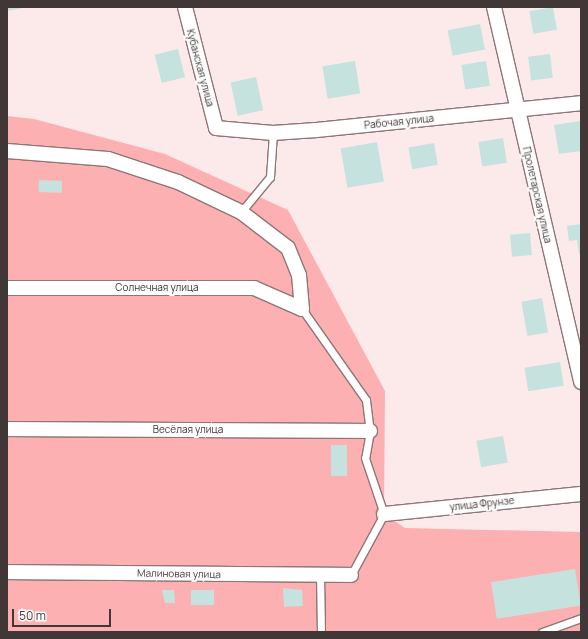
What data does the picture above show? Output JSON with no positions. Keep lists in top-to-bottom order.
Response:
{
  "streets": {
    "street": [
      "Кубанская улица",
      "Рабочая улица",
      "Пролетарская улица",
      "Солнечная улица",
      "Весёлая улица",
      "улица Фрунзе",
      "Малиновая улица"
    ]
  },
  "crossings": [
    ["Кубанская улица", "Рабочая улица"],
    ["Рабочая улица", "Пролетарская улица"]
  ],
  "scale_bar": "50 m"
}
